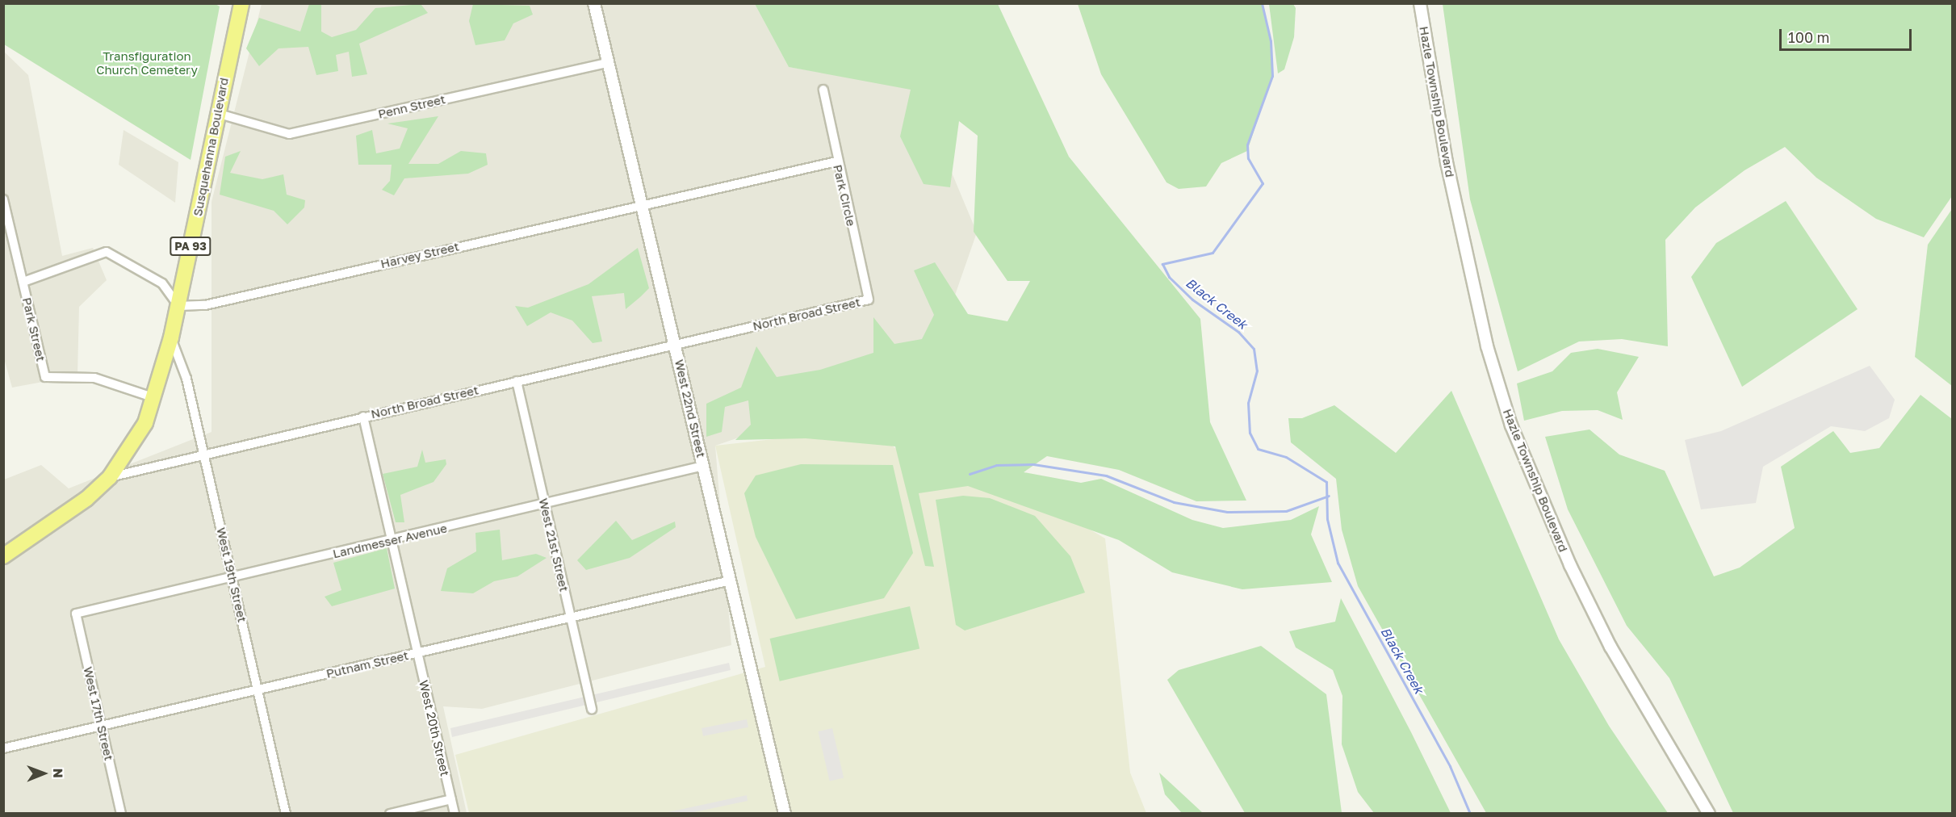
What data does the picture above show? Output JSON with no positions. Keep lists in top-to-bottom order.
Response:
{
  "streets": {
    "highway": ["Susquehanna Boulevard", "PA 93", "North Broad Street"],
    "street": [
      "Hazle Township Boulevard",
      "Penn Street",
      "Park Circle",
      "Harvey Street",
      "Park Street",
      "West 22nd Street",
      "Landmesser Avenue",
      "West 21st Street",
      "West 19th Street",
      "Putnam Street",
      "West 17th Street",
      "West 20th Street"
    ]
  },
  "crossings": [
    ["Penn Street", "Susquehanna Boulevard"],
    ["Penn Street", "West 22nd Street"],
    ["Susquehanna Boulevard", "Harvey Street"],
    ["Susquehanna Boulevard", "North Broad Street"],
    ["Susquehanna Boulevard", "Park Street"],
    ["Susquehanna Boulevard", "West 19th Street"],
    ["Park Circle", "Harvey Street"],
    ["Park Circle", "North Broad Street"],
    ["Harvey Street", "West 22nd Street"],
    ["North Broad Street", "West 22nd Street"],
    ["North Broad Street", "West 21st Street"],
    ["North Broad Street", "West 19th Street"],
    ["North Broad Street", "West 20th Street"],
    ["West 22nd Street", "Landmesser Avenue"],
    ["West 22nd Street", "Putnam Street"],
    ["Landmesser Avenue", "West 21st Street"],
    ["Landmesser Avenue", "West 19th Street"],
    ["Landmesser Avenue", "West 17th Street"],
    ["Landmesser Avenue", "West 20th Street"],
    ["West 21st Street", "Putnam Street"],
    ["West 19th Street", "Putnam Street"],
    ["Putnam Street", "West 17th Street"],
    ["Putnam Street", "West 20th Street"]
  ],
  "water": ["Black Creek"],
  "parks": ["Transfiguration Church Cemetery"],
  "scale_bar": "100 m",
  "north": "right"
}
